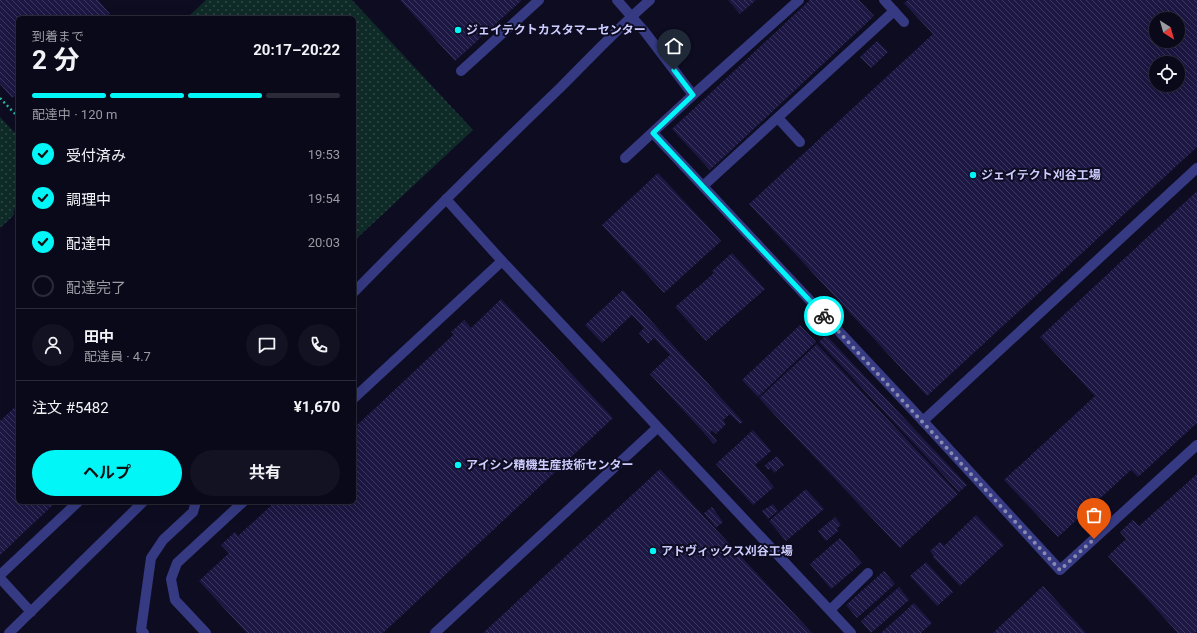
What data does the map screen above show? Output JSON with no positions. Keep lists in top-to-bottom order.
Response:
{
  "places": [
    "ジェイテクトカスタマーセンター",
    "ジェイテクト刈谷工場",
    "アイシン精機生産技術センター",
    "アドヴィックス刈谷工場"
  ],
  "north": "bottom right",
  "page": {
    "heading": ["2 分", "到着まで", "20:17–20:22"],
    "panel": [
      "田中",
      "配達員 · 4.7",
      "注文 #5482",
      "¥1,670"
    ],
    "bar": "配達中 · 120 m",
    "list": [
      ["受付済み", "19:53"],
      ["調理中", "19:54"],
      ["配達中", "20:03"],
      "配達完了"
    ],
    "buttons": ["ヘルプ", "共有"]
  }
}
